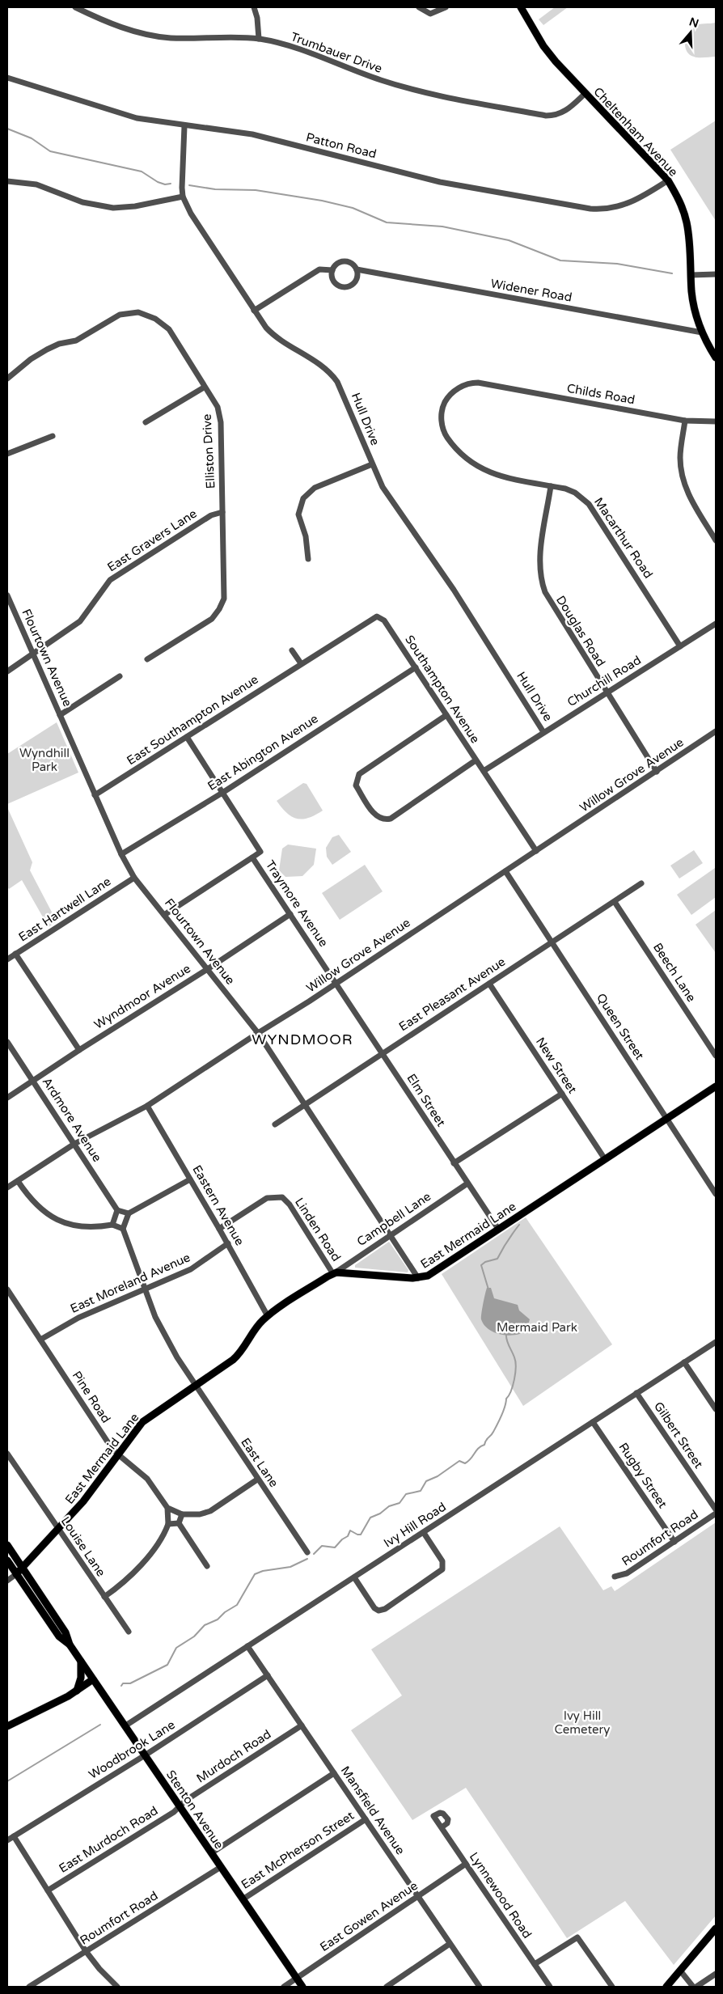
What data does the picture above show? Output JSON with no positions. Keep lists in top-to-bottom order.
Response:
{
  "streets": {
    "main road": ["Cheltenham Avenue", "East Mermaid Lane", "Stenton Avenue"],
    "street": [
      "Trumbauer Drive",
      "Patton Road",
      "Widener Road",
      "Childs Road",
      "Hull Drive",
      "Elliston Drive",
      "Macarthur Road",
      "East Gravers Lane",
      "Douglas Road",
      "Flourtown Avenue",
      "Churchill Road",
      "Southampton Avenue",
      "East Southampton Avenue",
      "East Abington Avenue",
      "Willow Grove Avenue",
      "Traymore Avenue",
      "East Hartwell Lane",
      "Beech Lane",
      "East Pleasant Avenue",
      "Wyndmoor Avenue",
      "Queen Street",
      "New Street",
      "Elm Street",
      "Ardmore Avenue",
      "Eastern Avenue",
      "Campbell Lane",
      "Linden Road",
      "East Moreland Avenue",
      "Pine Road",
      "Gilbert Street",
      "East Lane",
      "Rugby Street",
      "Ivy Hill Road",
      "Roumfort Road",
      "Louise Lane",
      "Woodbrook Lane",
      "Murdoch Road",
      "Mansfield Avenue",
      "East Murdoch Road",
      "East McPherson Street",
      "Lynnewood Road",
      "East Gowen Avenue"
    ]
  },
  "crossings": [
    ["Trumbauer Drive", "Cheltenham Avenue"],
    ["Cheltenham Avenue", "Patton Road"],
    ["Cheltenham Avenue", "Widener Road"],
    ["Patton Road", "Hull Drive"],
    ["Childs Road", "Macarthur Road"],
    ["Hull Drive", "Churchill Road"],
    ["Elliston Drive", "East Gravers Lane"],
    ["Macarthur Road", "Douglas Road"],
    ["Macarthur Road", "Churchill Road"],
    ["East Gravers Lane", "Flourtown Avenue"],
    ["Douglas Road", "Churchill Road"],
    ["Douglas Road", "Willow Grove Avenue"],
    ["Flourtown Avenue", "East Southampton Avenue"],
    ["Flourtown Avenue", "East Abington Avenue"],
    ["Flourtown Avenue", "Willow Grove Avenue"],
    ["Flourtown Avenue", "East Hartwell Lane"],
    ["Flourtown Avenue", "East Pleasant Avenue"],
    ["Flourtown Avenue", "Wyndmoor Avenue"],
    ["Flourtown Avenue", "Campbell Lane"],
    ["Flourtown Avenue", "East Mermaid Lane"],
    ["Churchill Road", "Southampton Avenue"],
    ["Southampton Avenue", "East Southampton Avenue"],
    ["Southampton Avenue", "East Abington Avenue"],
    ["Southampton Avenue", "Willow Grove Avenue"],
    ["East Southampton Avenue", "Traymore Avenue"],
    ["East Abington Avenue", "Traymore Avenue"],
    ["Willow Grove Avenue", "Traymore Avenue"],
    ["Willow Grove Avenue", "Queen Street"],
    ["Willow Grove Avenue", "Elm Street"],
    ["Willow Grove Avenue", "Ardmore Avenue"],
    ["Willow Grove Avenue", "Eastern Avenue"],
    ["Traymore Avenue", "Wyndmoor Avenue"],
    ["Traymore Avenue", "Elm Street"],
    ["Beech Lane", "East Pleasant Avenue"],
    ["East Pleasant Avenue", "Queen Street"],
    ["East Pleasant Avenue", "New Street"],
    ["East Pleasant Avenue", "Elm Street"],
    ["Wyndmoor Avenue", "Ardmore Avenue"],
    ["Queen Street", "East Mermaid Lane"],
    ["New Street", "East Mermaid Lane"],
    ["Elm Street", "Campbell Lane"],
    ["Elm Street", "East Mermaid Lane"],
    ["Eastern Avenue", "Linden Road"],
    ["Eastern Avenue", "East Mermaid Lane"],
    ["Eastern Avenue", "East Moreland Avenue"],
    ["Campbell Lane", "Linden Road"],
    ["Campbell Lane", "East Mermaid Lane"],
    ["Linden Road", "East Mermaid Lane"],
    ["East Mermaid Lane", "Pine Road"],
    ["East Mermaid Lane", "East Lane"],
    ["East Mermaid Lane", "Louise Lane"],
    ["East Mermaid Lane", "Stenton Avenue"],
    ["East Moreland Avenue", "Pine Road"],
    ["Gilbert Street", "Ivy Hill Road"],
    ["Rugby Street", "Ivy Hill Road"],
    ["Rugby Street", "Roumfort Road"],
    ["Ivy Hill Road", "Stenton Avenue"],
    ["Ivy Hill Road", "Mansfield Avenue"],
    ["Roumfort Road", "Stenton Avenue"],
    ["Woodbrook Lane", "Stenton Avenue"],
    ["Woodbrook Lane", "Mansfield Avenue"],
    ["Murdoch Road", "Stenton Avenue"],
    ["Murdoch Road", "Mansfield Avenue"],
    ["Murdoch Road", "East Murdoch Road"],
    ["Stenton Avenue", "East Murdoch Road"],
    ["Stenton Avenue", "East McPherson Street"],
    ["Stenton Avenue", "East Gowen Avenue"],
    ["Mansfield Avenue", "East McPherson Street"],
    ["Mansfield Avenue", "East Gowen Avenue"],
    ["Lynnewood Road", "East Gowen Avenue"]
  ],
  "districts": ["WYNDMOOR"],
  "parks": ["Wyndhill Park", "Mermaid Park", "Ivy Hill Cemetery"],
  "north": "top"
}
